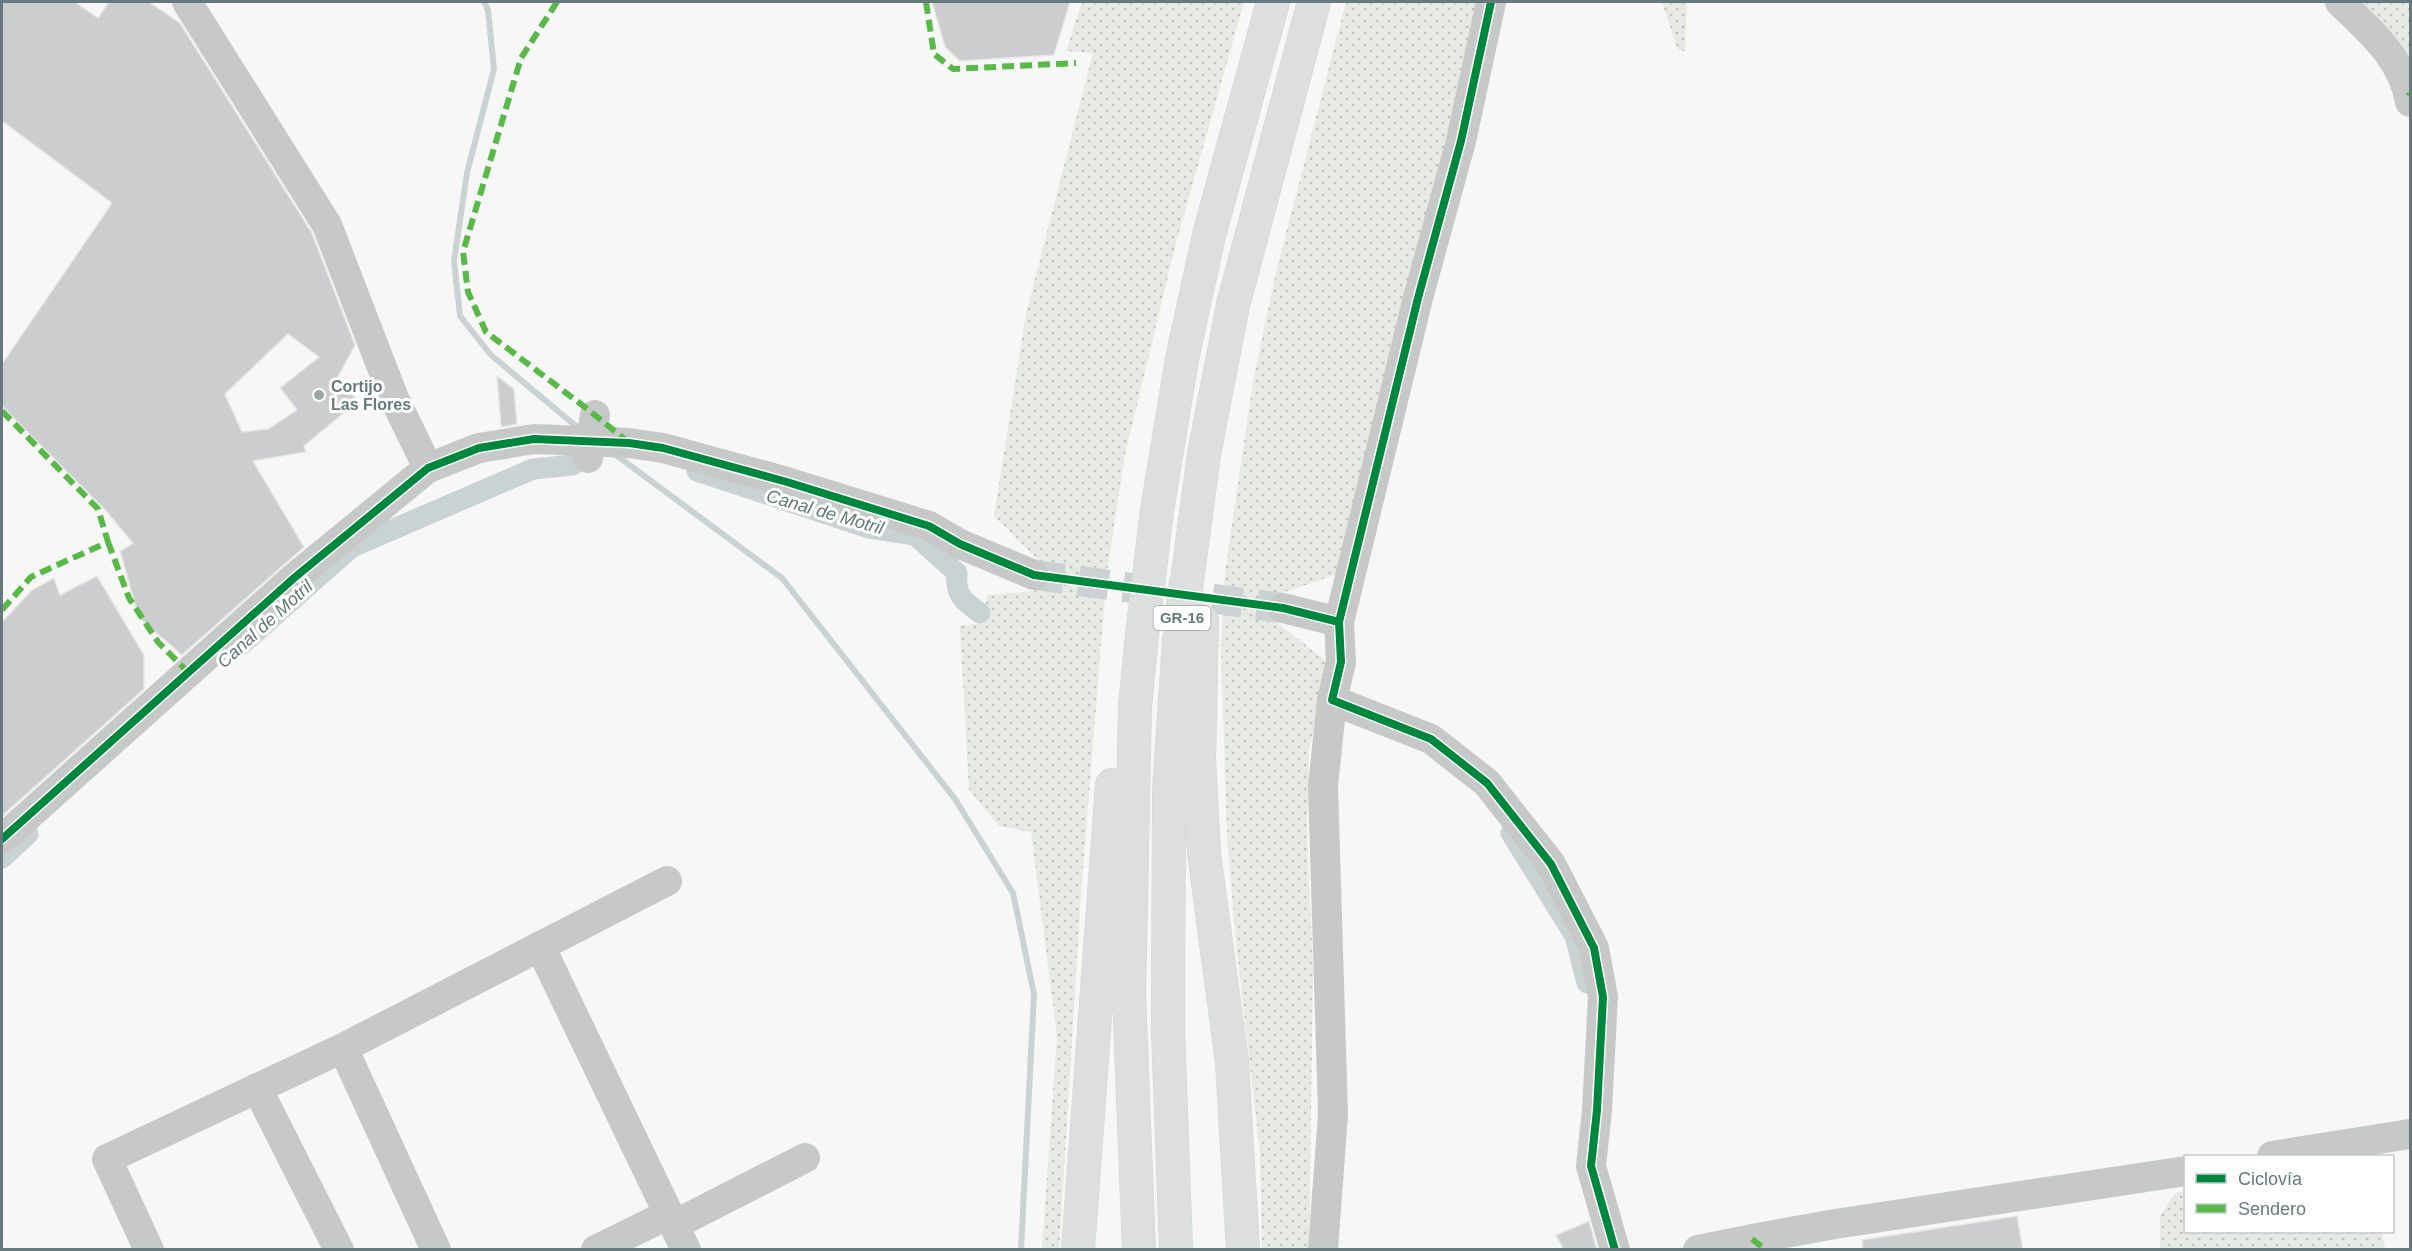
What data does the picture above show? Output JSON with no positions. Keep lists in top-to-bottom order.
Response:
{
  "streets": {
    "highway": ["GR-16"]
  },
  "water": ["Canal de Motril"],
  "places": ["Cortijo Las Flores"],
  "legend": ["Ciclovía", "Sendero"]
}
